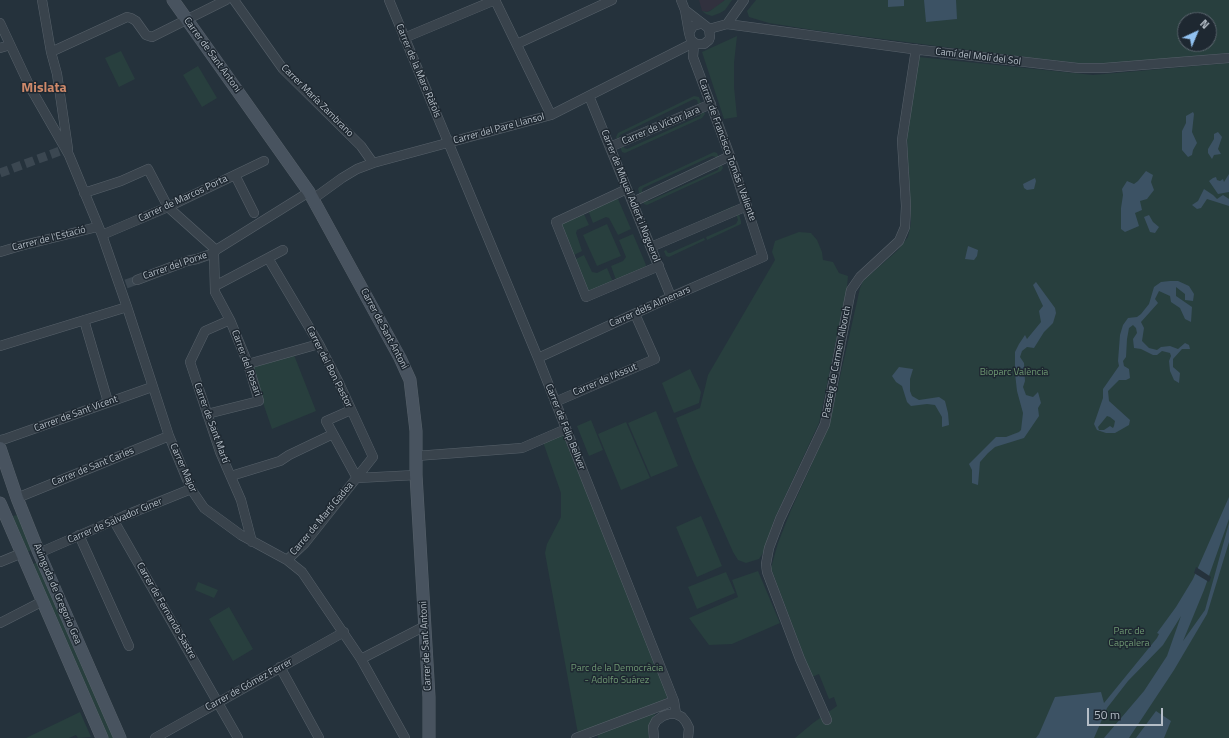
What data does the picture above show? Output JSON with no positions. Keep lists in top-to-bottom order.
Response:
{
  "streets": {
    "street": [
      "Carrer de Sant Antoni",
      "Camí del Molí del Sol",
      "Carrer de la Mare Ràfols",
      "Carrer María Zambrano",
      "Carrer de Víctor Jara",
      "Carrer del Pare Llansol",
      "Carrer de Francisco Tomás i Valiente",
      "Carrer de Miquel Adlert i Noguerol",
      "Carrer de Marcos Porta",
      "Carrer de l'Estació",
      "Carrer del Porxe",
      "Carrer dels Almenars",
      "Passeig de Carmen Alborch",
      "Carrer del Rosari",
      "Carrer del Bon Pastor",
      "Carrer de l'Assut",
      "Carrer de Sant Vicent",
      "Carrer de Sant Martí",
      "Carrer de Felip Bellver",
      "Carrer de Sant Carles",
      "Carrer Major",
      "Carrer de Martí Gadea",
      "Carrer de Salvador Giner",
      "Avinguda de Gregorio Gea",
      "Carrer de Fernando Sastre",
      "Carrer de Gómez Ferrer"
    ]
  },
  "crossings": [
    ["Carrer de Sant Antoni", "Carrer del Pare Llansol"],
    ["Camí del Molí del Sol", "Passeig de Carmen Alborch"],
    ["Carrer de la Mare Ràfols", "Carrer del Pare Llansol"],
    ["Carrer de la Mare Ràfols", "Carrer de Felip Bellver"],
    ["Carrer María Zambrano", "Carrer del Pare Llansol"],
    ["Carrer de Víctor Jara", "Carrer de Francisco Tomás i Valiente"],
    ["Carrer de Víctor Jara", "Carrer de Miquel Adlert i Noguerol"],
    ["Carrer del Pare Llansol", "Carrer de Francisco Tomás i Valiente"],
    ["Carrer del Pare Llansol", "Carrer de Miquel Adlert i Noguerol"],
    ["Carrer del Pare Llansol", "Carrer del Porxe"],
    ["Carrer del Pare Llansol", "Carrer del Rosari"],
    ["Carrer del Pare Llansol", "Carrer de Felip Bellver"],
    ["Carrer de Francisco Tomás i Valiente", "Carrer dels Almenars"],
    ["Carrer de Miquel Adlert i Noguerol", "Carrer dels Almenars"],
    ["Carrer de Marcos Porta", "Carrer de l'Estació"],
    ["Carrer de Marcos Porta", "Carrer Major"],
    ["Carrer de l'Estació", "Carrer Major"],
    ["Carrer del Porxe", "Carrer del Rosari"],
    ["Carrer dels Almenars", "Carrer de l'Assut"],
    ["Carrer dels Almenars", "Carrer de Felip Bellver"],
    ["Carrer del Rosari", "Carrer de Sant Martí"],
    ["Carrer del Bon Pastor", "Carrer de Martí Gadea"],
    ["Carrer de l'Assut", "Carrer de Felip Bellver"],
    ["Carrer de Sant Vicent", "Carrer Major"],
    ["Carrer de Sant Martí", "Carrer Major"],
    ["Carrer de Sant Carles", "Carrer Major"],
    ["Carrer de Sant Carles", "Avinguda de Gregorio Gea"],
    ["Carrer Major", "Carrer de Martí Gadea"],
    ["Carrer Major", "Carrer de Salvador Giner"],
    ["Carrer Major", "Carrer de Gómez Ferrer"],
    ["Carrer de Salvador Giner", "Avinguda de Gregorio Gea"],
    ["Carrer de Salvador Giner", "Carrer de Fernando Sastre"],
    ["Carrer de Fernando Sastre", "Carrer de Gómez Ferrer"]
  ],
  "districts": ["Mislata"],
  "parks": ["Bioparc València", "Parc de Capçalera", "Parc de la Democràcia - Adolfo Suárez"],
  "scale_bar": "50 m",
  "north": "top right"
}
